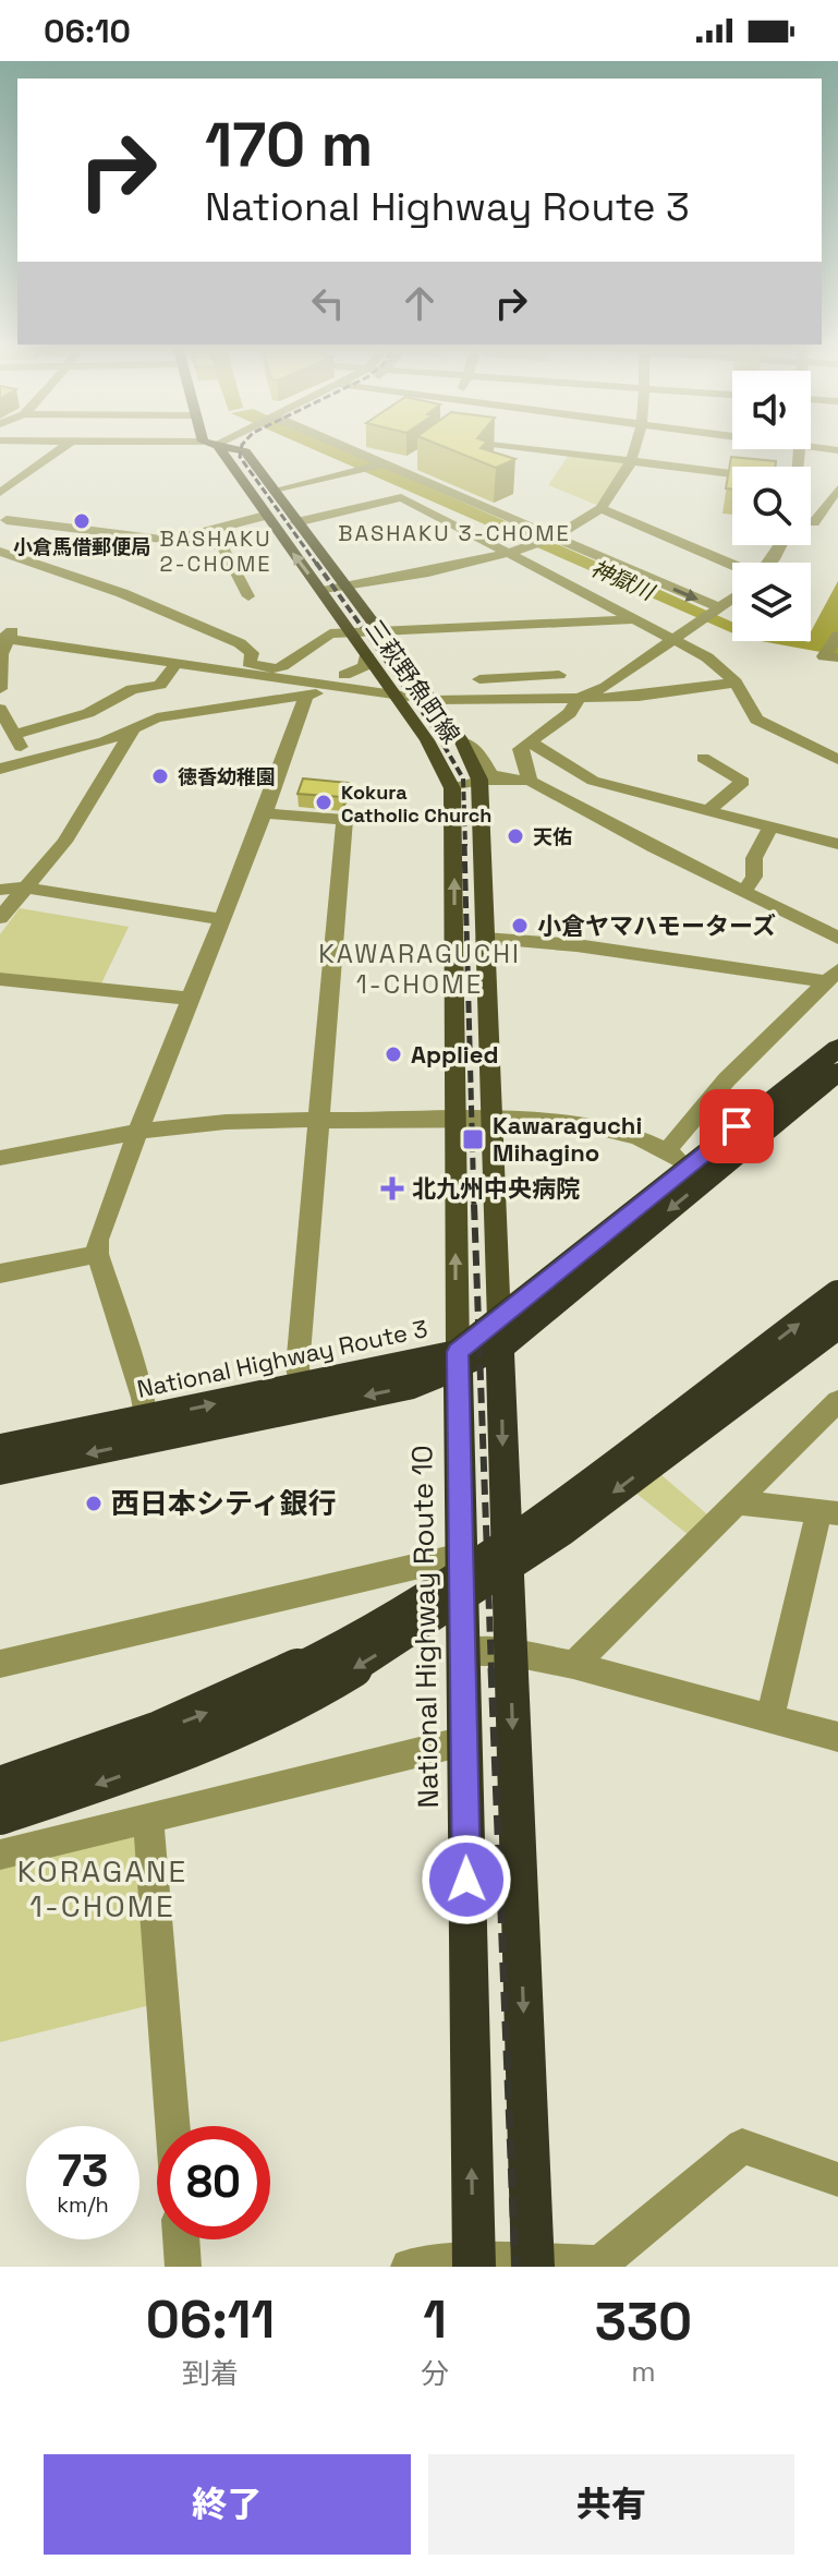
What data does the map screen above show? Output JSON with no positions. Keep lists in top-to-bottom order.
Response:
{
  "streets": {
    "highway": ["National Highway Route 3", "National Highway Route 10"],
    "main road": ["三萩野魚町線"]
  },
  "crossings": [
    ["三萩野魚町線", "National Highway Route 3"],
    ["三萩野魚町線", "National Highway Route 10"],
    ["National Highway Route 3", "National Highway Route 10"]
  ],
  "districts": [
    "BASHAKU 3-CHOME",
    "BASHAKU 2-CHOME",
    "KAWARAGUCHI 1-CHOME",
    "KORAGANE 1-CHOME"
  ],
  "water": ["神獄川"],
  "places": {
    "other": [
      "小倉馬借郵便局",
      "徳香幼稚園",
      "Kokura Catholic Church",
      "天佑",
      "小倉ヤマハモーターズ",
      "Applied",
      "西日本シティ銀行"
    ],
    "transit": ["Kawaraguchi Mihagino"],
    "health": ["北九州中央病院"]
  },
  "page": {
    "status": "06:10",
    "turn": ["170 m", "National Highway Route 3"],
    "speed": "73 km/h",
    "limit": "80",
    "eta": [
      "06:11",
      "到着",
      "1",
      "分",
      "330",
      "m"
    ],
    "buttons": ["終了", "共有"]
  }
}
